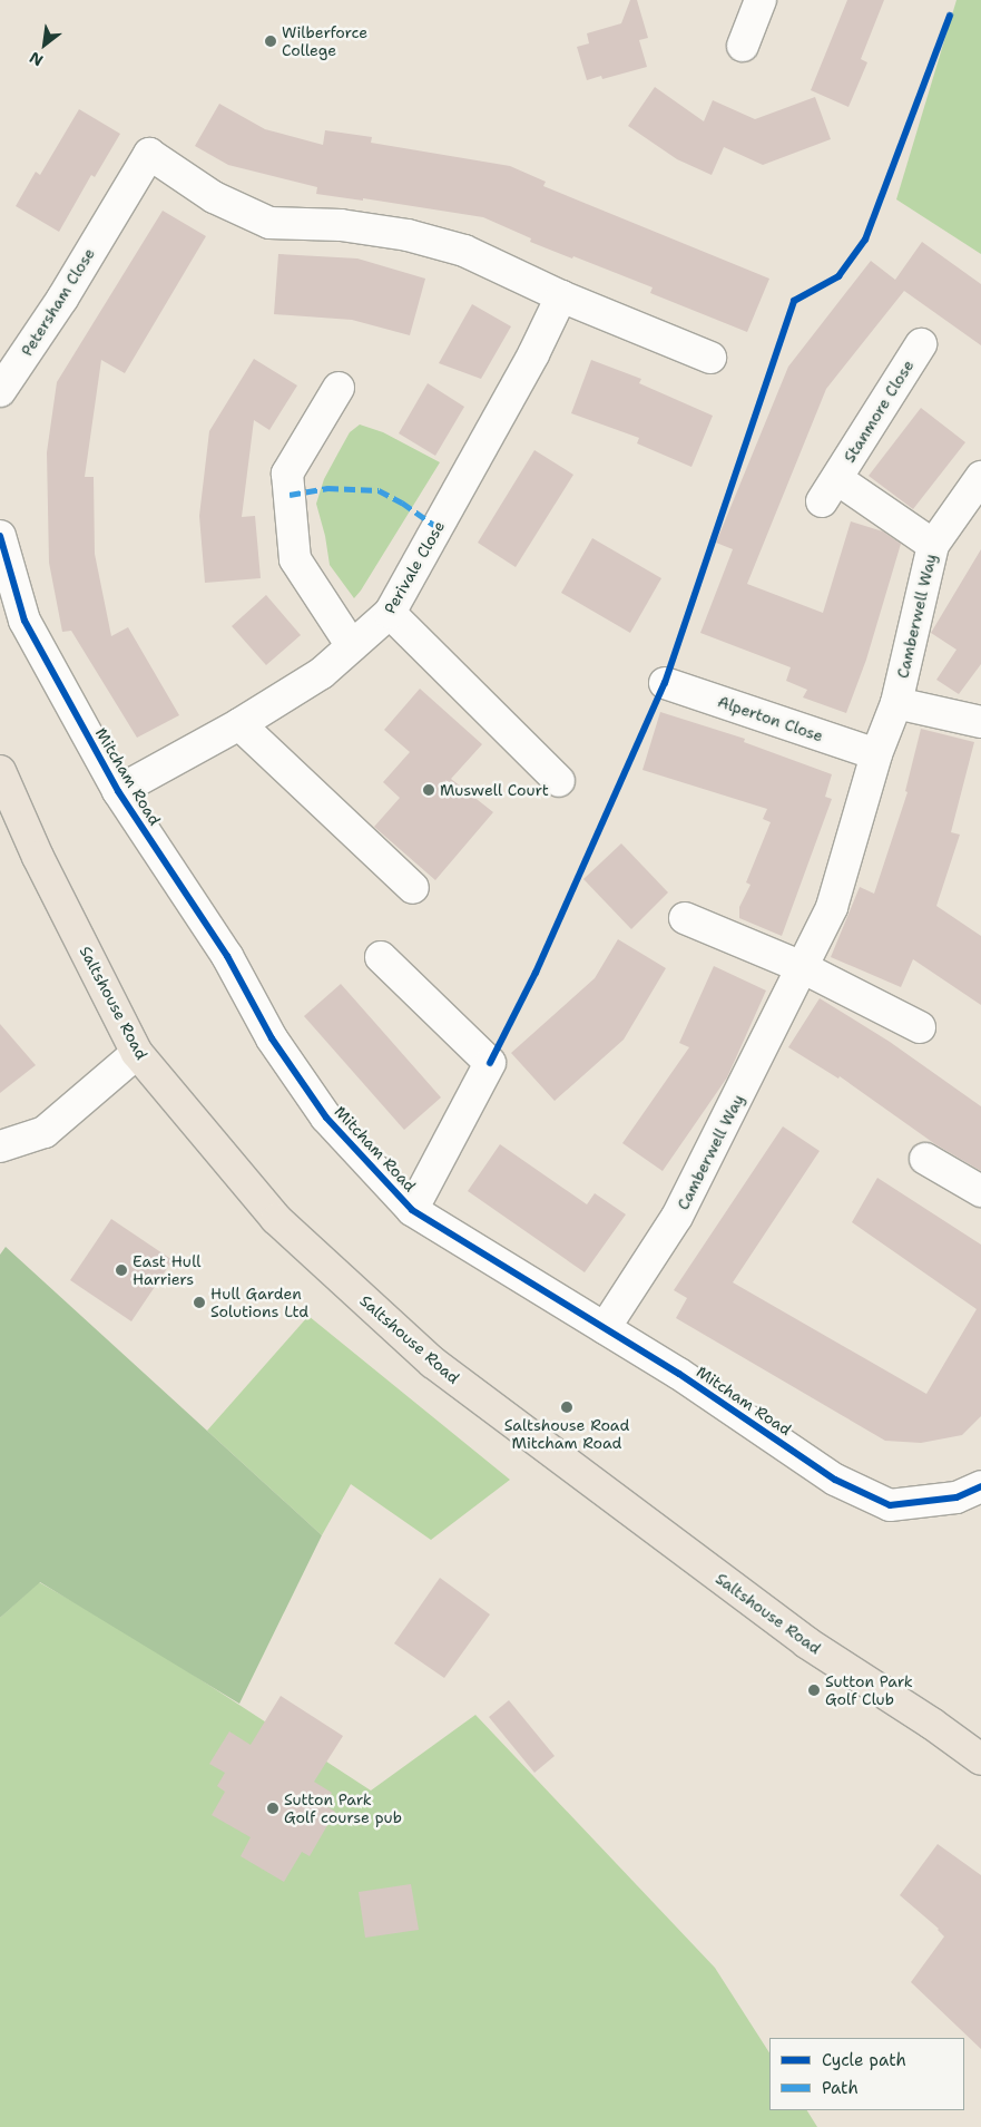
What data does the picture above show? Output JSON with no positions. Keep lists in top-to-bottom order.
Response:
{
  "streets": {
    "main road": ["Saltshouse Road"],
    "street": [
      "Petersham Close",
      "Stanmore Close",
      "Perivale Close",
      "Camberwell Way",
      "Alperton Close",
      "Mitcham Road"
    ]
  },
  "crossings": [
    ["Petersham Close", "Perivale Close"],
    ["Stanmore Close", "Camberwell Way"],
    ["Perivale Close", "Mitcham Road"],
    ["Camberwell Way", "Alperton Close"],
    ["Camberwell Way", "Mitcham Road"]
  ],
  "places": [
    "Wilberforce College",
    "Muswell Court",
    "East Hull Harriers",
    "Hull Garden Solutions Ltd",
    "Saltshouse Road Mitcham Road",
    "Sutton Park Golf Club",
    "Sutton Park Golf course pub"
  ],
  "legend": ["Cycle path", "Path"],
  "north": "bottom left"
}
